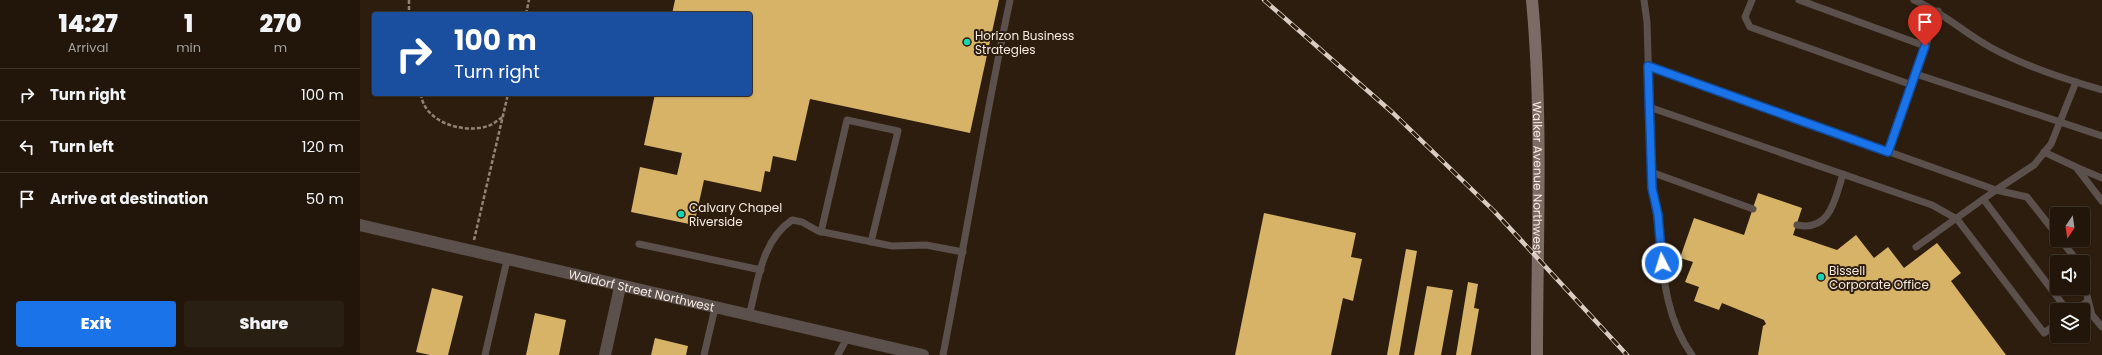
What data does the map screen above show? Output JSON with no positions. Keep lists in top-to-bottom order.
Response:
{
  "streets": {
    "main road": ["Walker Avenue Northwest"],
    "street": ["Waldorf Street Northwest"]
  },
  "places": ["Horizon Business Strategies", "Calvary Chapel Riverside", "Bissell Corporate Office"],
  "north": "bottom",
  "page": {
    "eta": [
      "14:27",
      "Arrival",
      "1",
      "min",
      "270",
      "m"
    ],
    "turn": ["100 m", "Turn right"],
    "list": [
      {
        "name": "Turn right",
        "value": "100 m"
      },
      {
        "name": "Turn left",
        "value": "120 m"
      },
      {
        "name": "Arrive at destination",
        "value": "50 m"
      }
    ],
    "buttons": ["Exit", "Share"]
  }
}
